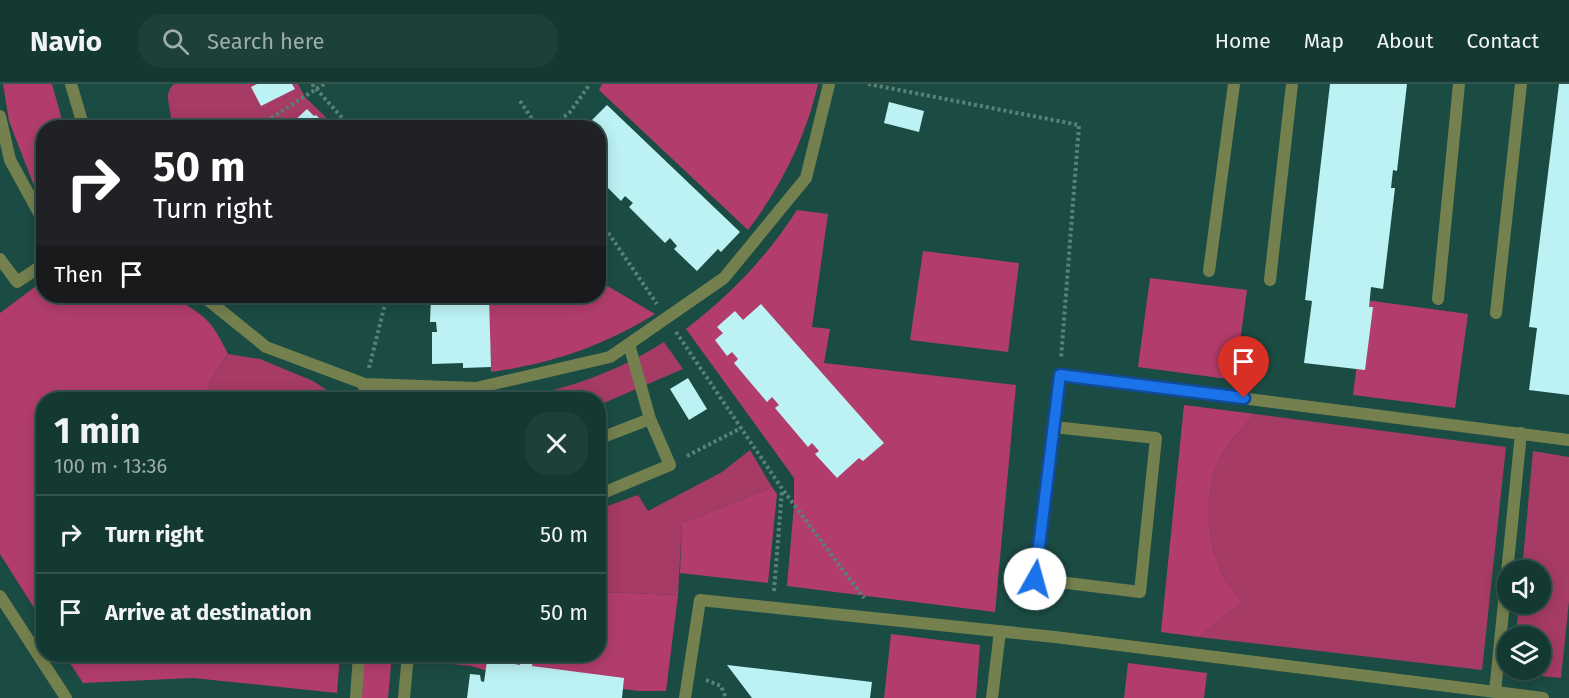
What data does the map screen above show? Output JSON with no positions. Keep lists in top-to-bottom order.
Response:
{
  "page": {
    "header": "Navio",
    "search": "Search here",
    "nav": [
      "Home",
      "Map",
      "About",
      "Contact"
    ],
    "turn": ["50 m", "Turn right"],
    "then": "Then",
    "heading": ["1 min", "100 m · 13:36"],
    "list": [
      {
        "name": "Turn right",
        "value": "50 m"
      },
      {
        "name": "Arrive at destination",
        "value": "50 m"
      }
    ]
  }
}
